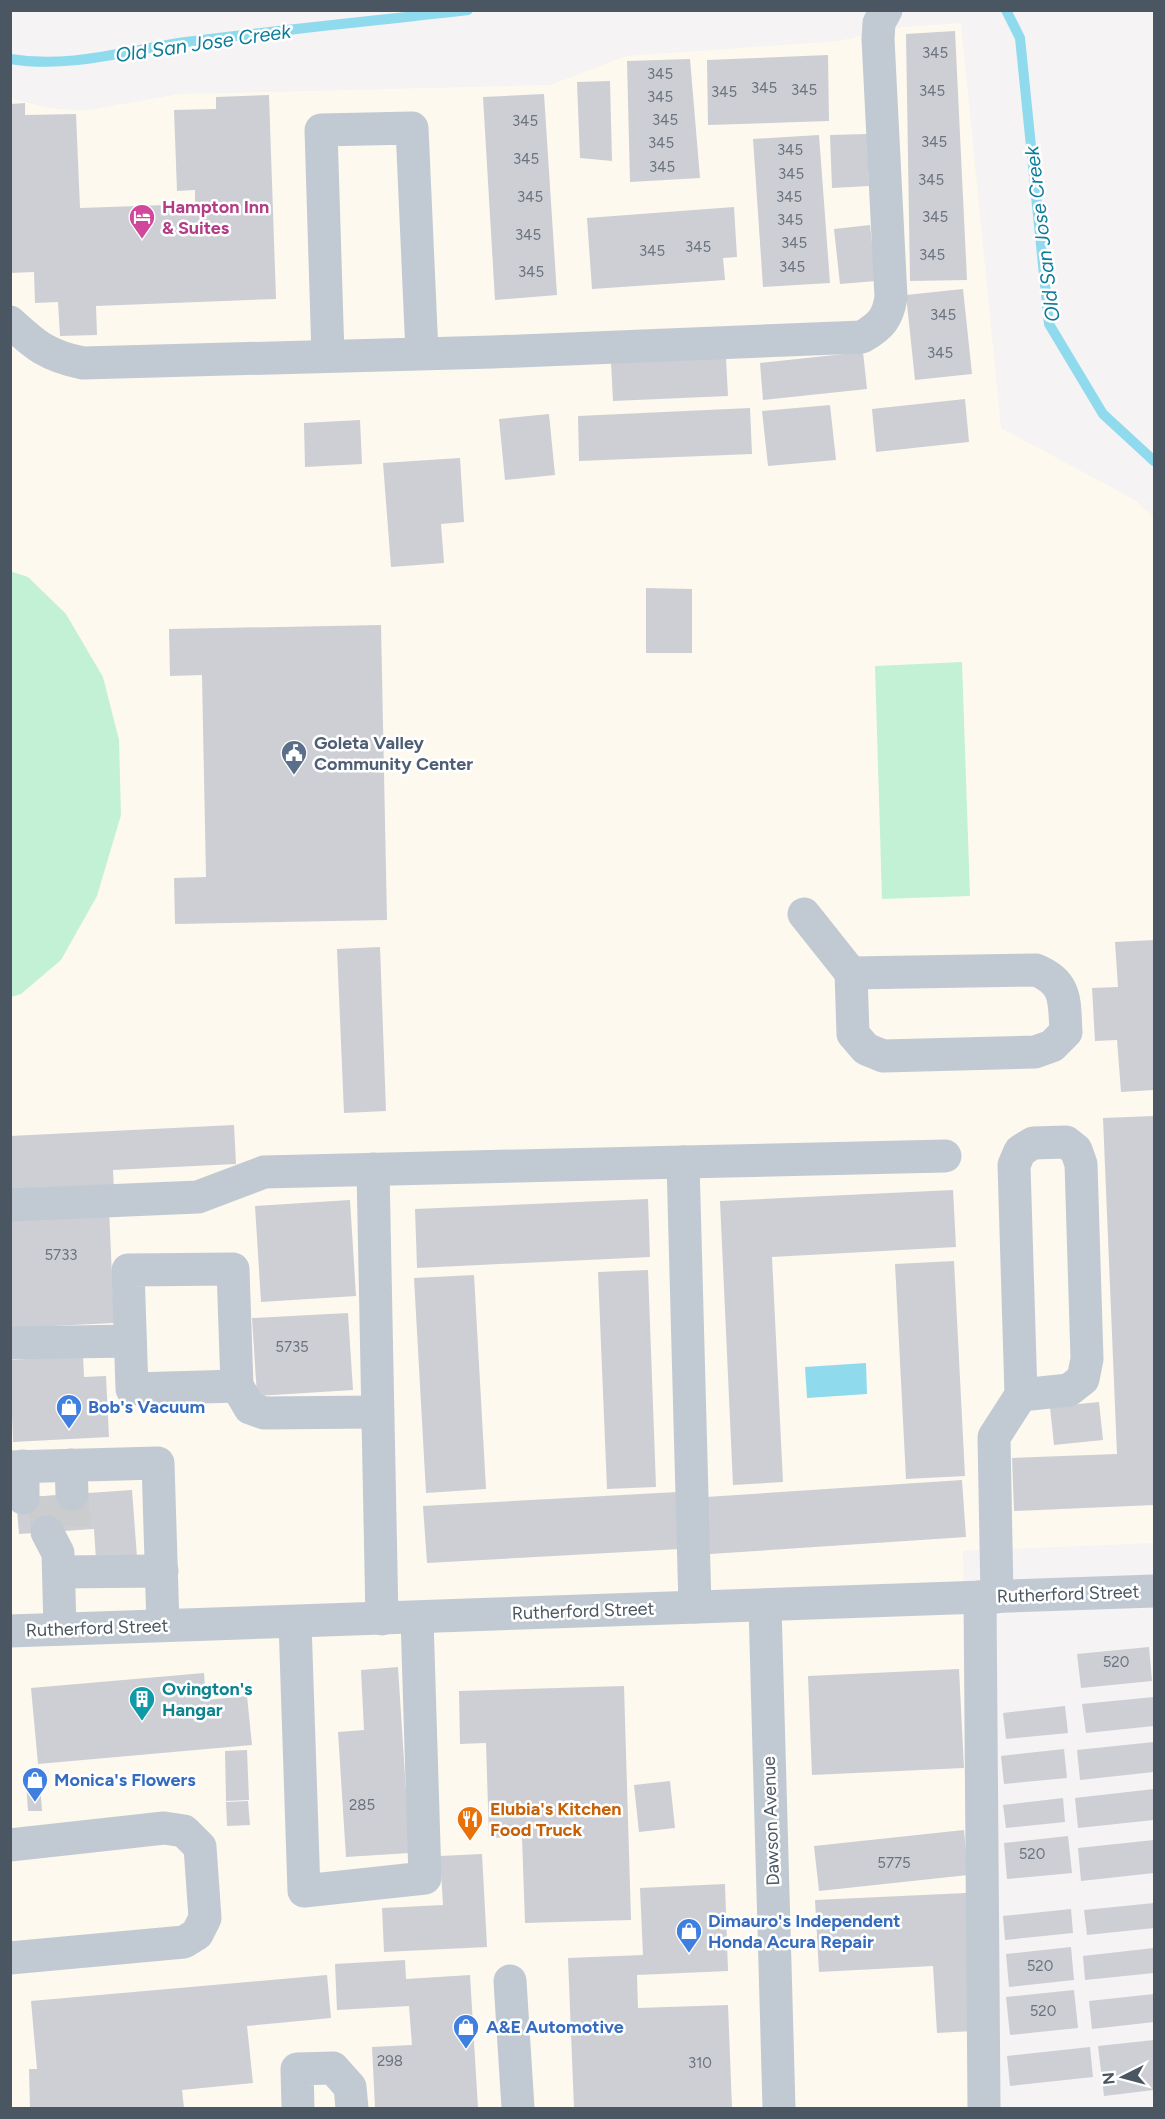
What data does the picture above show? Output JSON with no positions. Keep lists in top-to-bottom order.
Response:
{
  "streets": {
    "street": ["Rutherford Street", "Dawson Avenue"]
  },
  "crossings": [
    ["Rutherford Street", "Dawson Avenue"]
  ],
  "water": ["Old San Jose Creek"],
  "places": {
    "hotel": ["Hampton Inn & Suites"],
    "public building": ["Goleta Valley Community Center"],
    "shop": [
      "Bob's Vacuum",
      "Monica's Flowers",
      "Dimauro's Independent Honda Acura Repair",
      "A&E Automotive"
    ],
    "building": ["Ovington's Hangar"],
    "restaurant": ["Elubia's Kitchen Food Truck"]
  },
  "house_numbers": [
    "345",
    "345",
    "345",
    "345",
    "345",
    "345",
    "345",
    "345",
    "345",
    "345",
    "345",
    "345",
    "345",
    "345",
    "345",
    "345",
    "345",
    "345",
    "345",
    "345",
    "345",
    "345",
    "345",
    "345",
    "345",
    "345",
    "345",
    "345",
    "345",
    "5733",
    "5735",
    "520",
    "285",
    "520",
    "5775",
    "520",
    "520",
    "298",
    "310"
  ],
  "north": "left"
}
